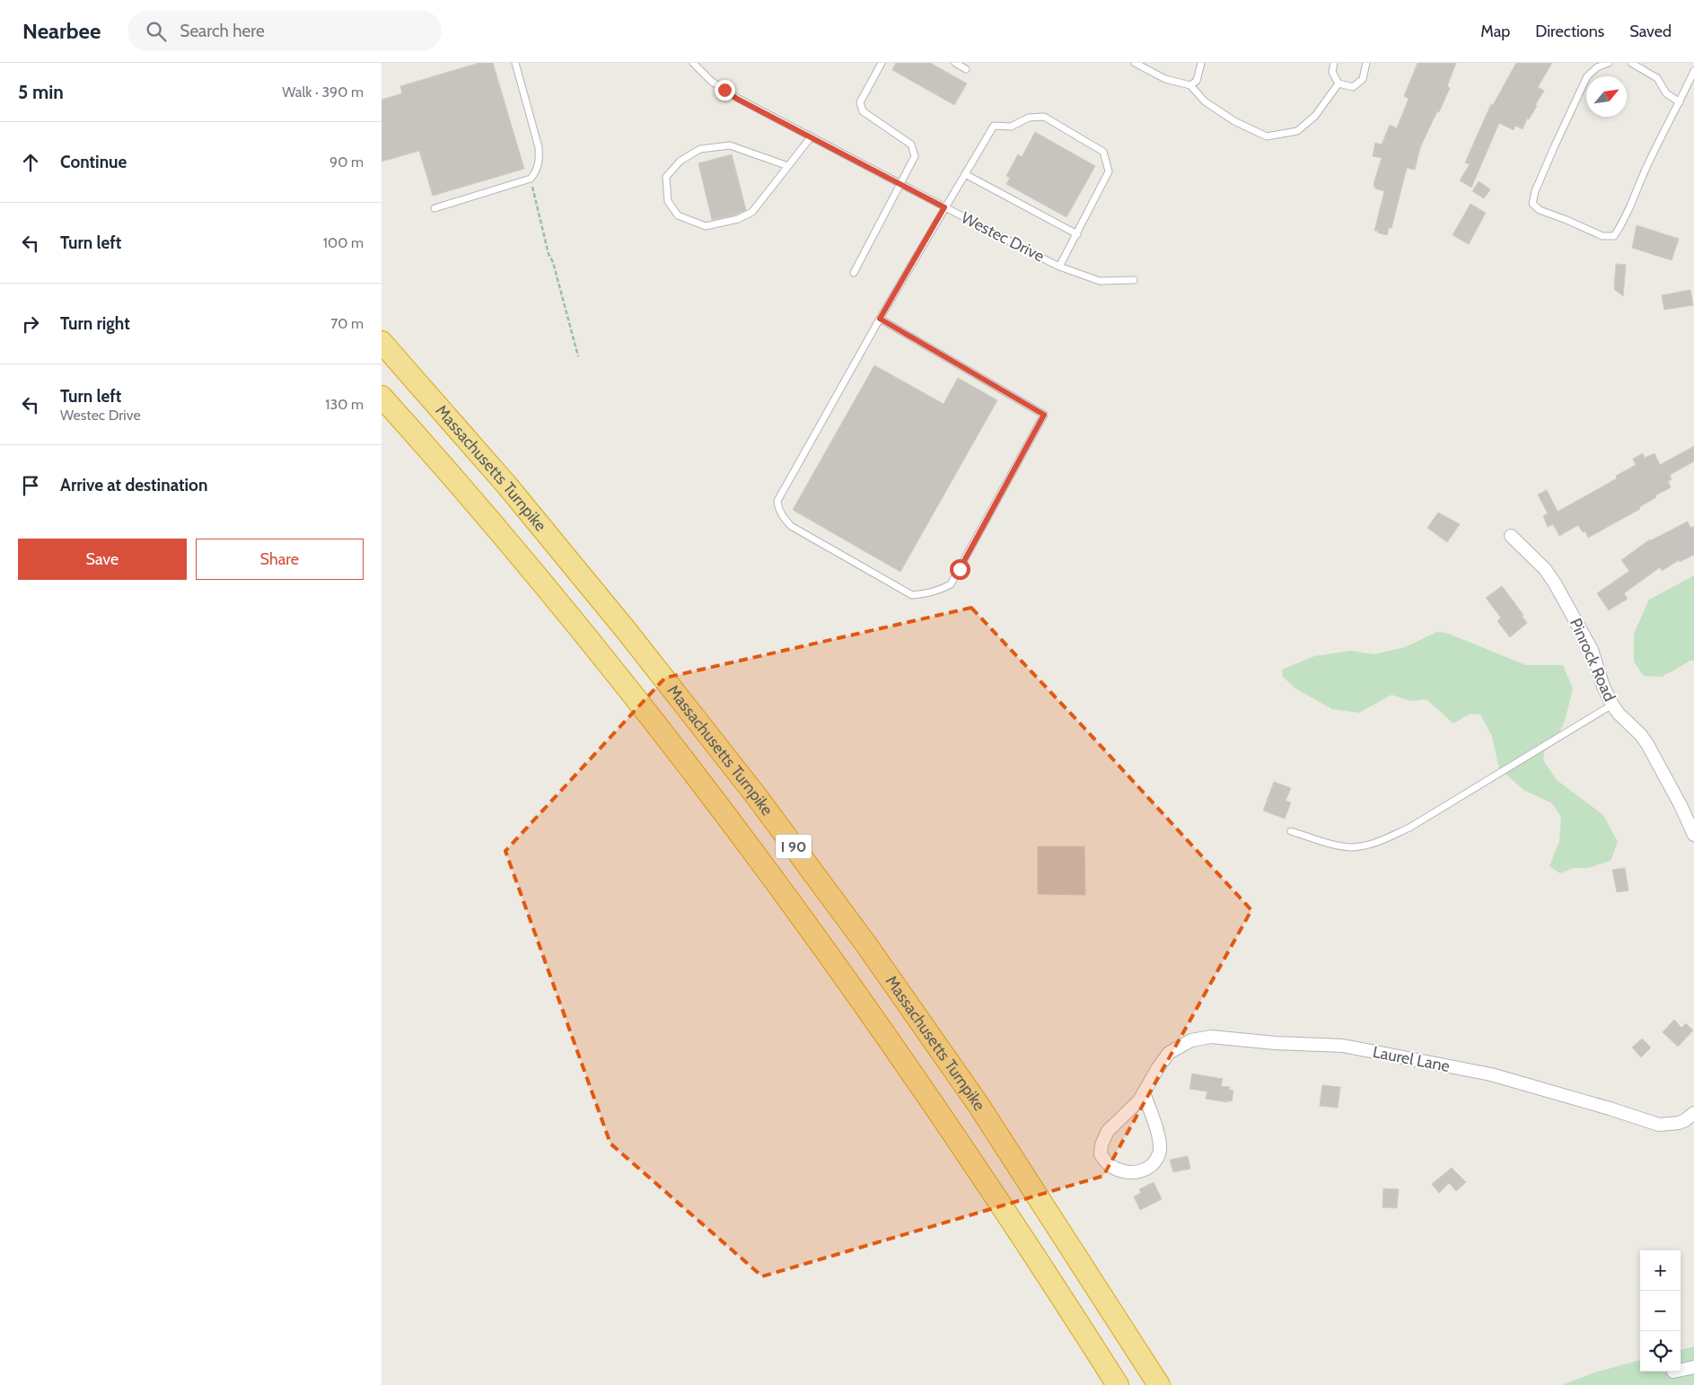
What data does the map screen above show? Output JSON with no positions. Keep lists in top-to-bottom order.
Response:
{
  "streets": {
    "highway": ["Massachusetts Turnpike", "I 90"],
    "street": ["Pinrock Road", "Laurel Lane"],
    "lane": ["Westec Drive"]
  },
  "north": "top right",
  "page": {
    "header": "Nearbee",
    "search": "Search here",
    "nav": ["Map", "Directions", "Saved"],
    "heading": ["5 min", "Walk · 390 m"],
    "list": [
      ["Continue", "90 m"],
      ["Turn left", "100 m"],
      ["Turn right", "70 m"],
      ["Turn left", "Westec Drive", "130 m"],
      "Arrive at destination"
    ],
    "buttons": ["Save", "Share"],
    "map_buttons": ["+", "−"]
  }
}
